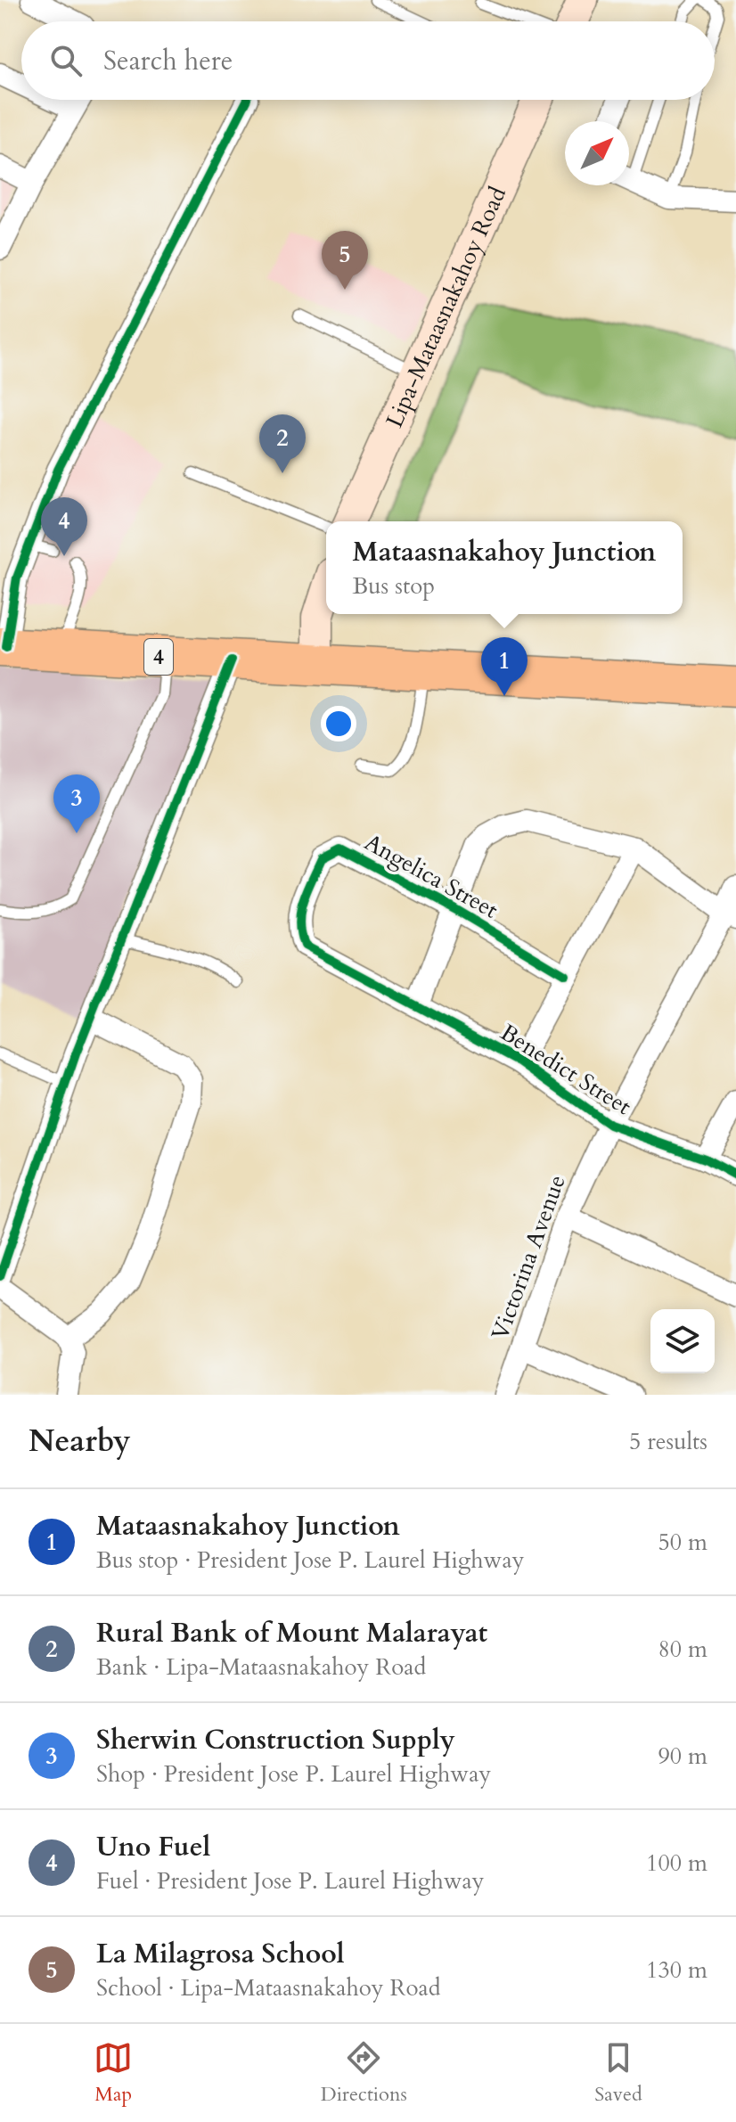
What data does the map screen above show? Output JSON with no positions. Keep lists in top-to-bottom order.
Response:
{
  "streets": {
    "highway": ["4"],
    "main road": ["Lipa-Mataasnakahoy Road"],
    "street": ["Angelica Street", "Benedict Street", "Victorina Avenue"]
  },
  "crossings": [
    ["Angelica Street", "Benedict Street"],
    ["Benedict Street", "Victorina Avenue"]
  ],
  "north": "top right",
  "page": {
    "search": "Search here",
    "pins": [
      "5",
      "2",
      "4",
      "1",
      "3"
    ],
    "popup": ["Mataasnakahoy Junction", "Bus stop"],
    "heading": ["Nearby", "5 results"],
    "list": [
      {
        "mark": "1",
        "name": "Mataasnakahoy Junction",
        "note": "Bus stop · President Jose P. Laurel Highway",
        "value": "50 m"
      },
      {
        "mark": "2",
        "name": "Rural Bank of Mount Malarayat",
        "note": "Bank · Lipa-Mataasnakahoy Road",
        "value": "80 m"
      },
      {
        "mark": "3",
        "name": "Sherwin Construction Supply",
        "note": "Shop · President Jose P. Laurel Highway",
        "value": "90 m"
      },
      {
        "mark": "4",
        "name": "Uno Fuel",
        "note": "Fuel · President Jose P. Laurel Highway",
        "value": "100 m"
      },
      {
        "mark": "5",
        "name": "La Milagrosa School",
        "note": "School · Lipa-Mataasnakahoy Road",
        "value": "130 m"
      }
    ],
    "nav": ["Map", "Directions", "Saved"]
  }
}
